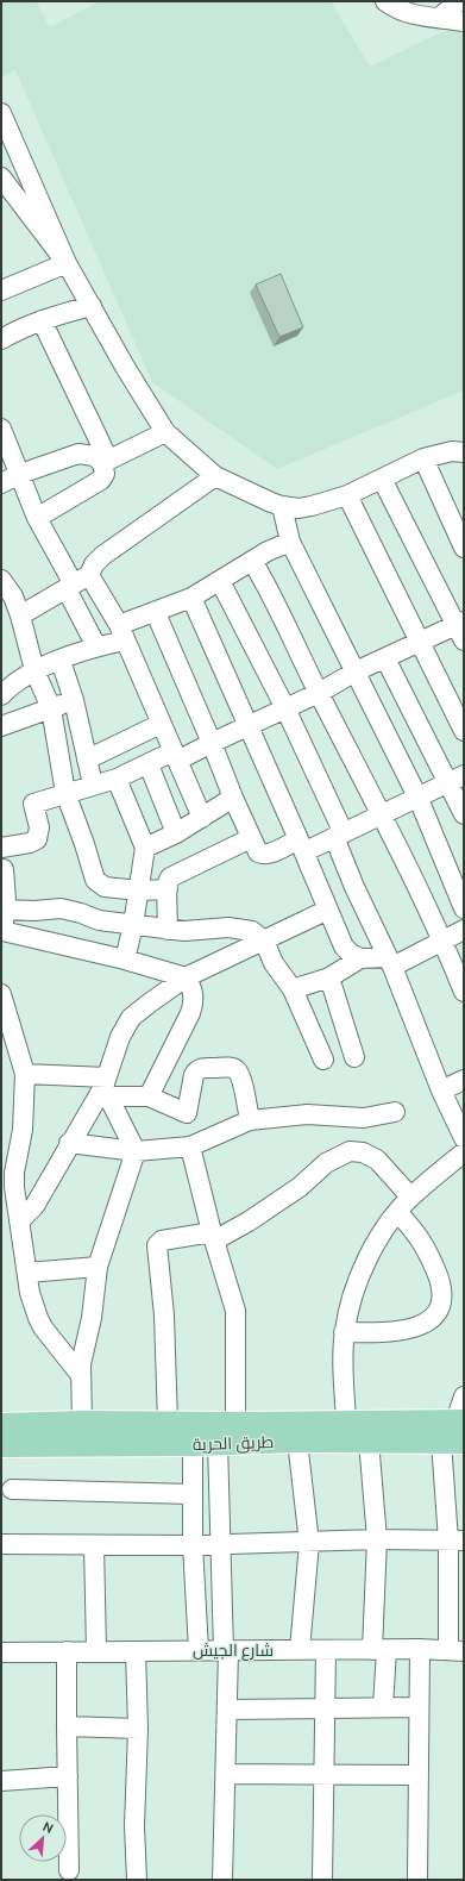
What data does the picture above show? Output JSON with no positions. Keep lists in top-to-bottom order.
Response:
{
  "streets": {
    "main road": ["طريق الحرية"],
    "street": ["شارع الجيش"]
  },
  "north": "top right"
}
